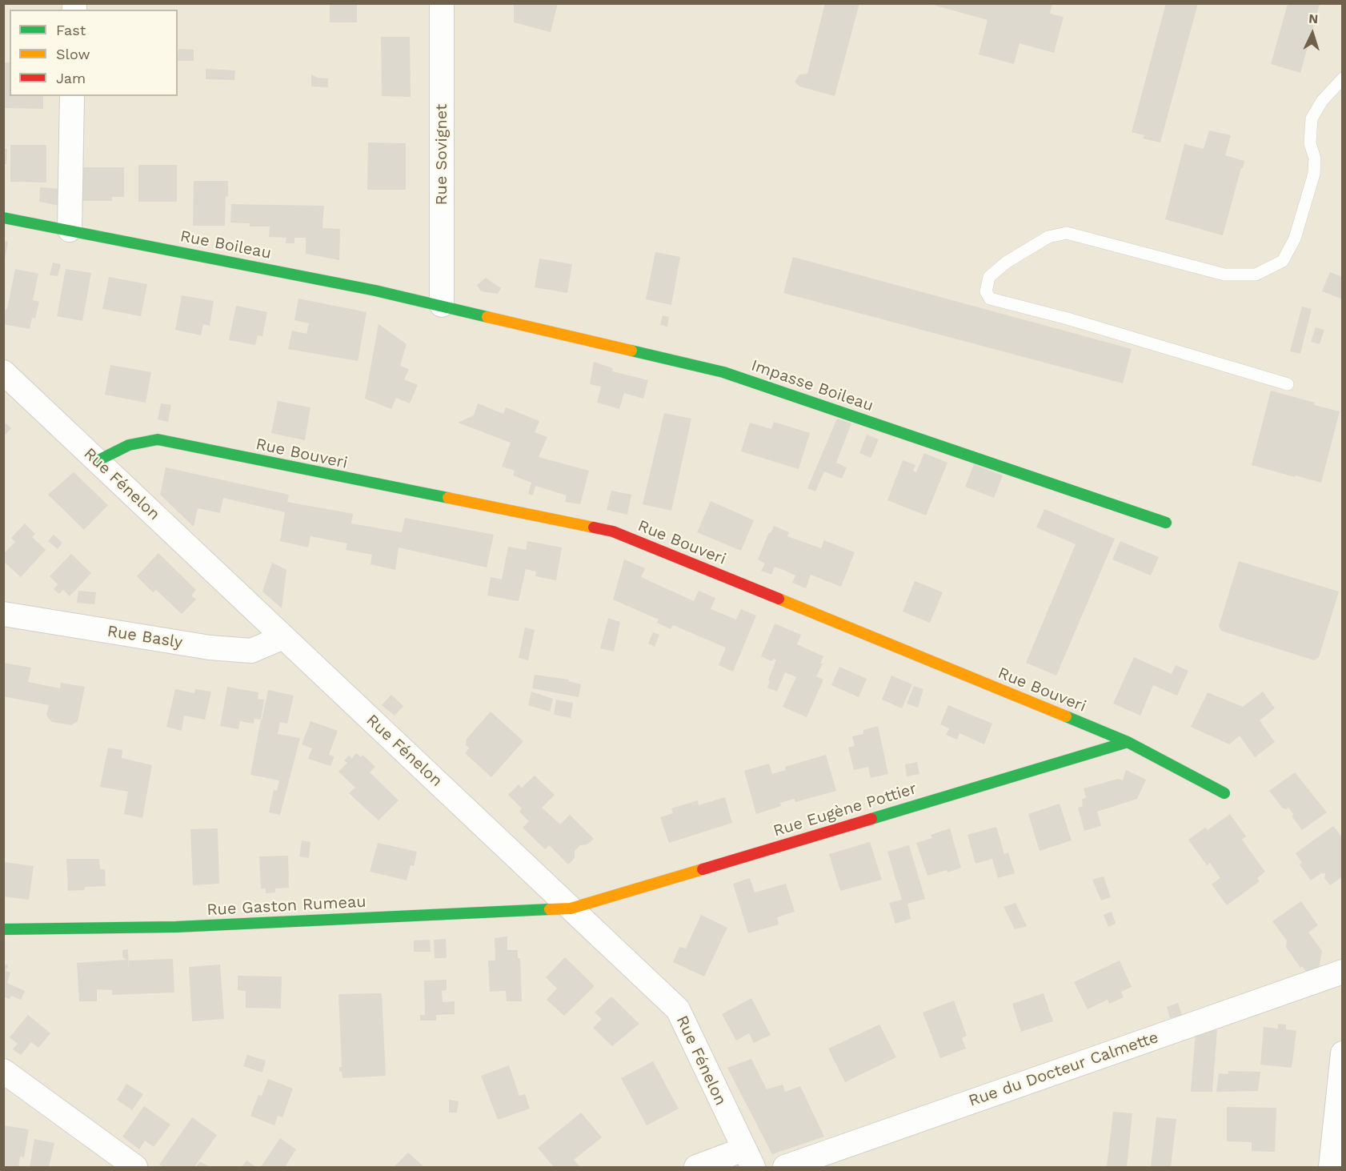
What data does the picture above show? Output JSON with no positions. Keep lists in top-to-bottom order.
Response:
{
  "streets": {
    "street": [
      "Rue Sovignet",
      "Rue Boileau",
      "Impasse Boileau",
      "Rue Bouveri",
      "Rue Fénelon",
      "Rue Basly",
      "Rue Eugène Pottier",
      "Rue Gaston Rumeau",
      "Rue du Docteur Calmette"
    ]
  },
  "crossings": [
    ["Rue Sovignet", "Rue Boileau"],
    ["Rue Sovignet", "Impasse Boileau"],
    ["Rue Boileau", "Impasse Boileau"],
    ["Rue Bouveri", "Rue Fénelon"],
    ["Rue Bouveri", "Rue Eugène Pottier"],
    ["Rue Fénelon", "Rue Basly"],
    ["Rue Fénelon", "Rue Eugène Pottier"],
    ["Rue Fénelon", "Rue Gaston Rumeau"],
    ["Rue Eugène Pottier", "Rue Gaston Rumeau"]
  ],
  "legend": ["Fast", "Slow", "Jam"],
  "north": "top"
}
